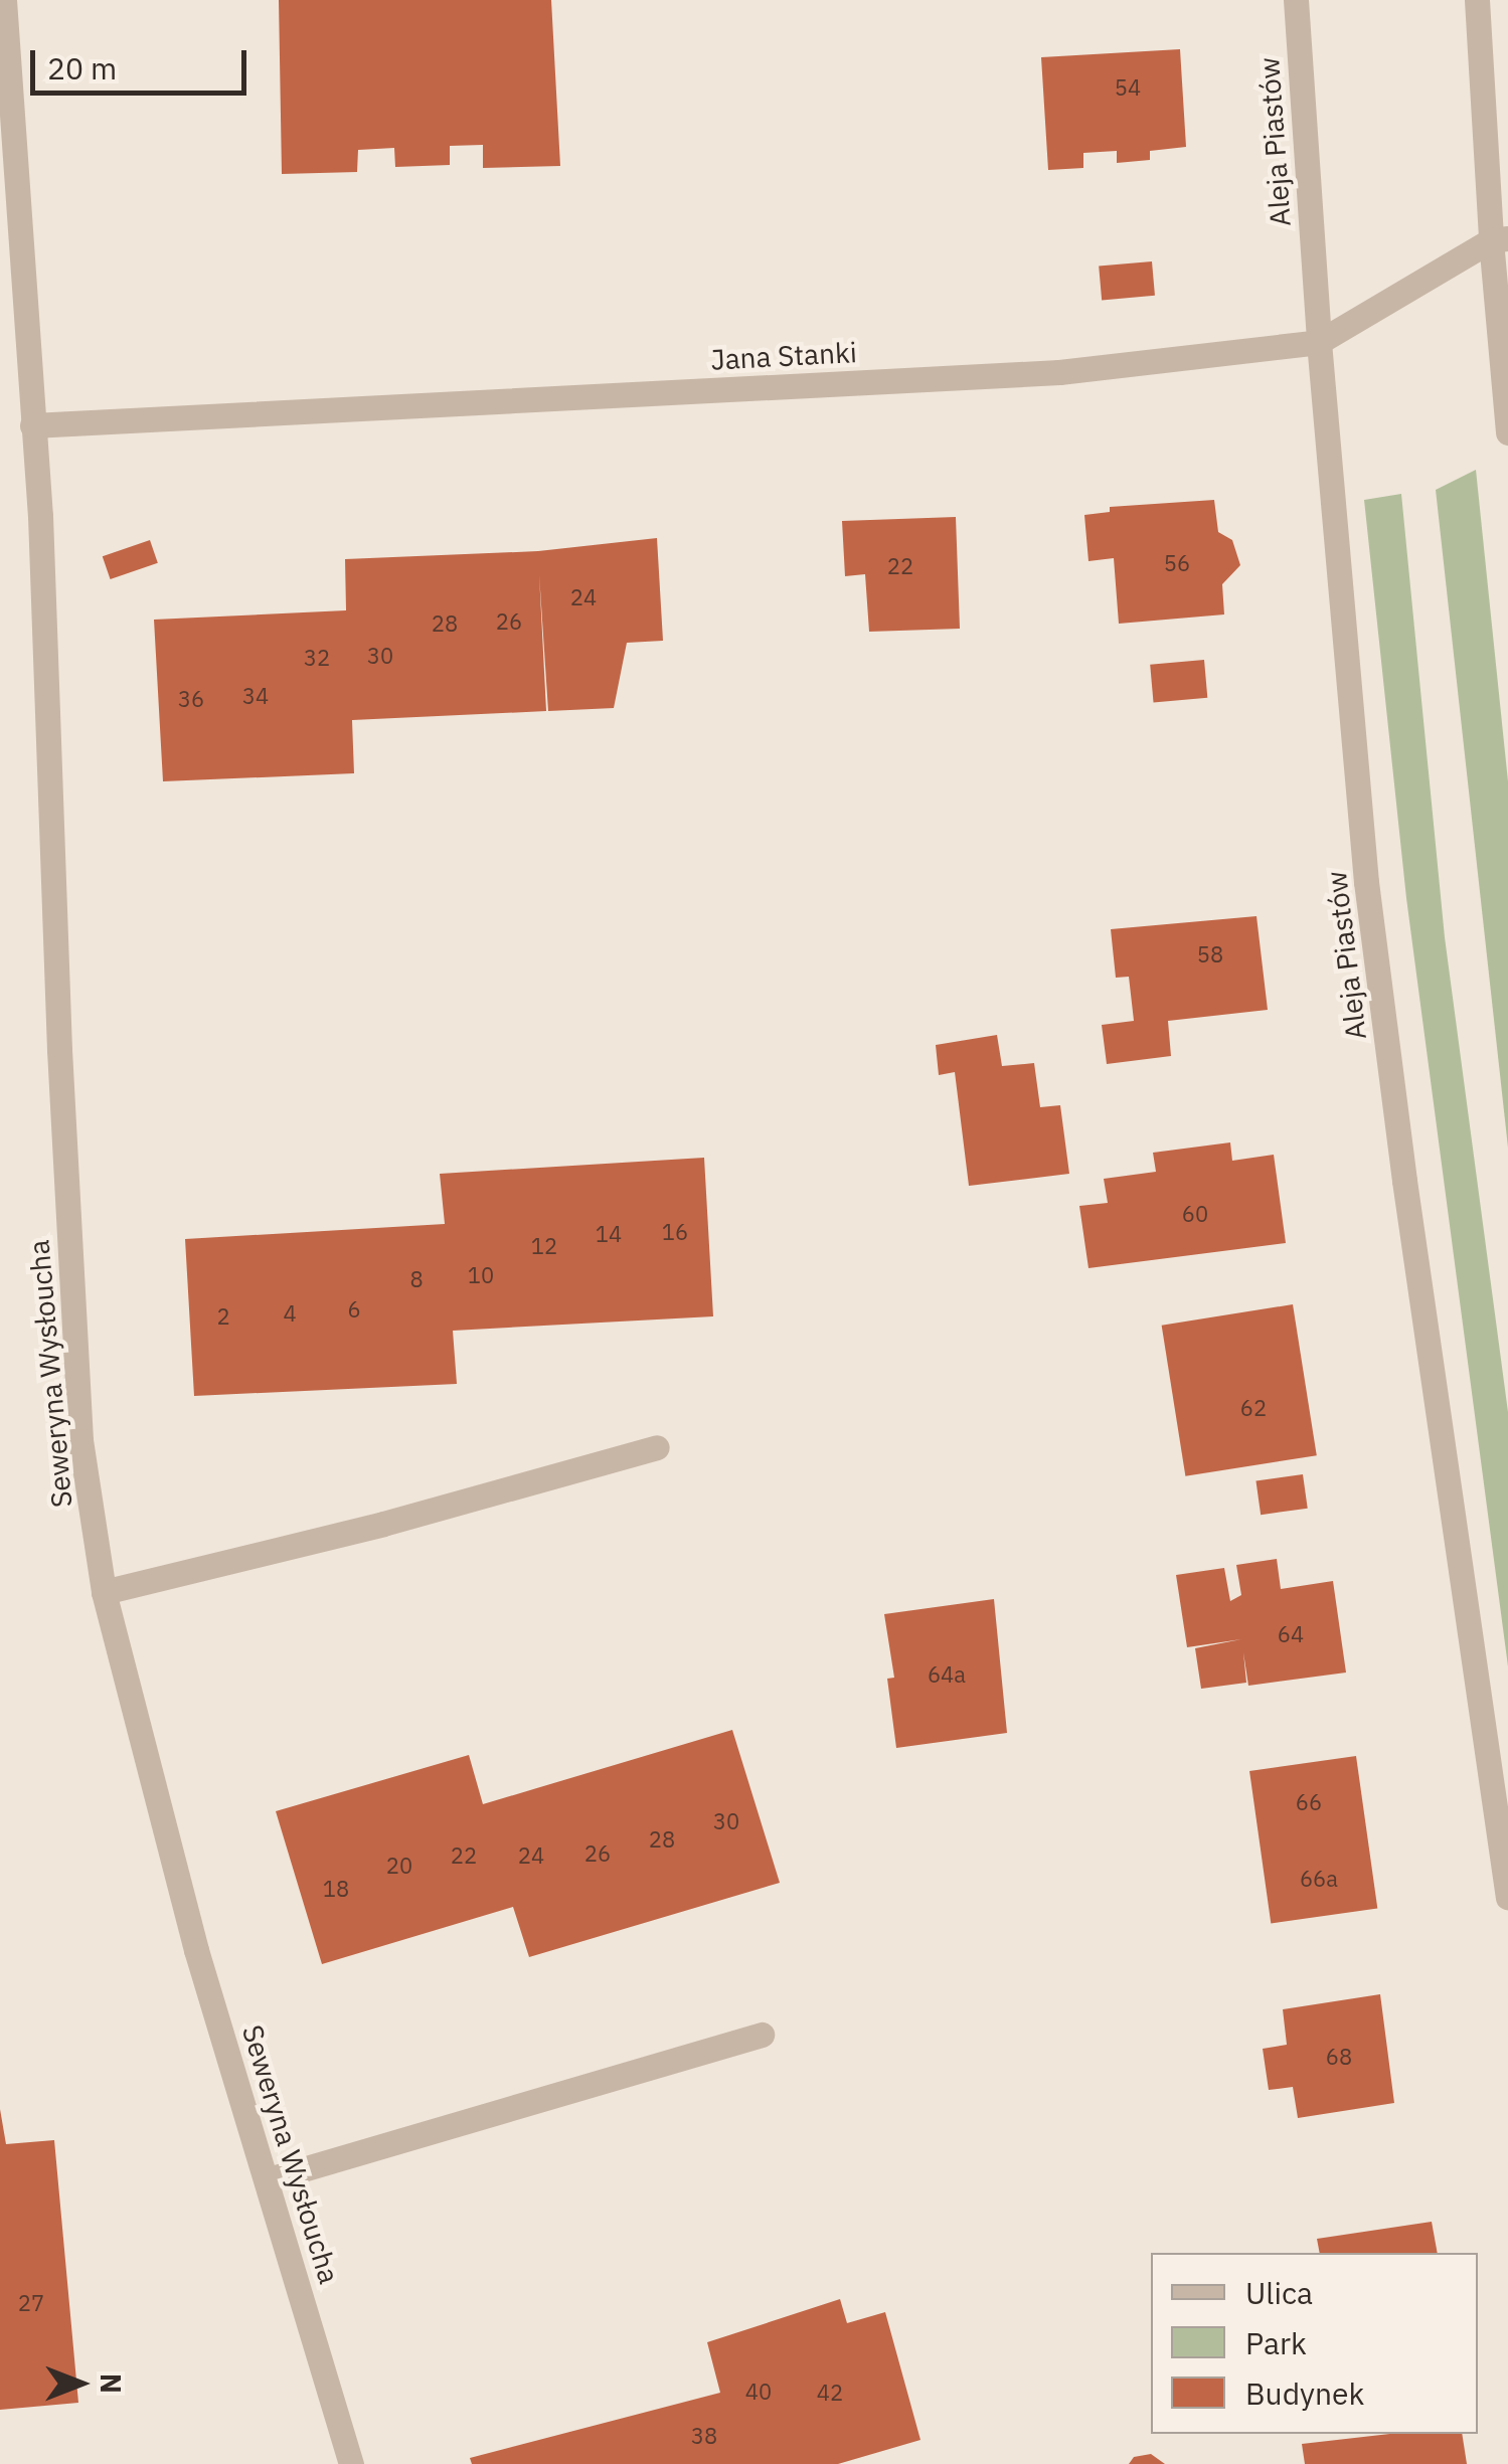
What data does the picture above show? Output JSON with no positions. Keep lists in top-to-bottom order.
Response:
{
  "streets": {
    "street": ["Aleja Piastów", "Jana Stanki", "Seweryna Wysłoucha"]
  },
  "crossings": [
    ["Aleja Piastów", "Jana Stanki"],
    ["Jana Stanki", "Seweryna Wysłoucha"]
  ],
  "house_numbers": [
    "54",
    "56",
    "22",
    "24",
    "26",
    "28",
    "30",
    "32",
    "34",
    "36",
    "58",
    "60",
    "16",
    "14",
    "12",
    "10",
    "8",
    "6",
    "4",
    "2",
    "62",
    "64",
    "64a",
    "66",
    "30",
    "28",
    "26",
    "22",
    "24",
    "20",
    "66a",
    "18",
    "68",
    "27",
    "40",
    "42",
    "38"
  ],
  "legend": ["Ulica", "Park", "Budynek"],
  "scale_bar": "20 m",
  "north": "right"
}
